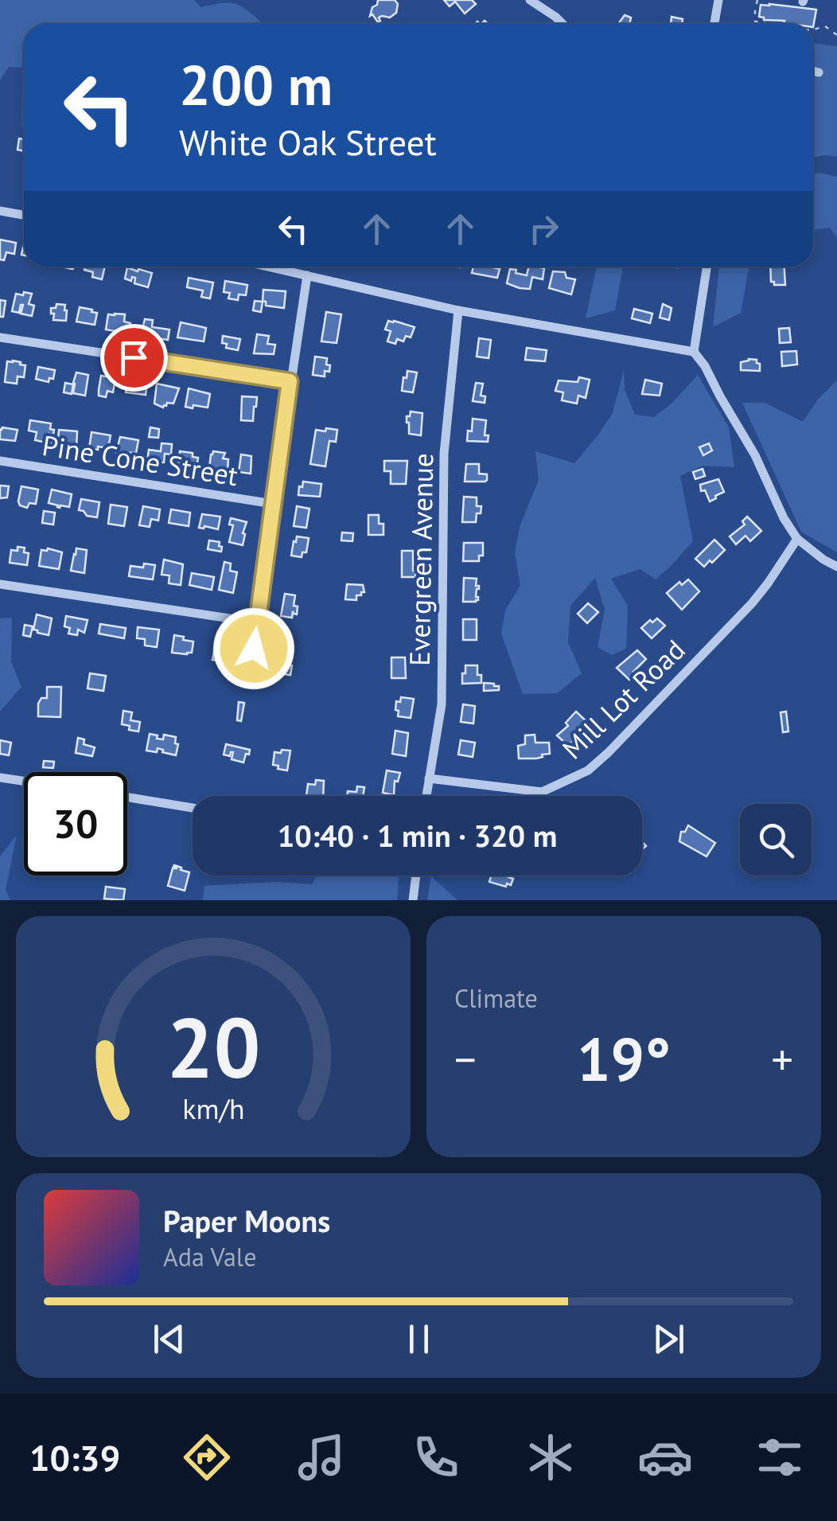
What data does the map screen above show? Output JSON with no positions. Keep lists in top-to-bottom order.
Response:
{
  "streets": {
    "street": ["Pine Cone Street", "Evergreen Avenue", "Mill Lot Road"]
  },
  "crossings": [
    ["Evergreen Avenue", "Mill Lot Road"]
  ],
  "page": {
    "turn": ["200 m", "White Oak Street"],
    "limit": "30",
    "trip": "10:40 · 1 min · 320 m",
    "tile": "Climate",
    "heat": ["−", "19°", "+"],
    "song": ["Paper Moons", "Ada Vale"],
    "tabs": "10:39",
    "gauge": ["20", "km/h"]
  }
}
